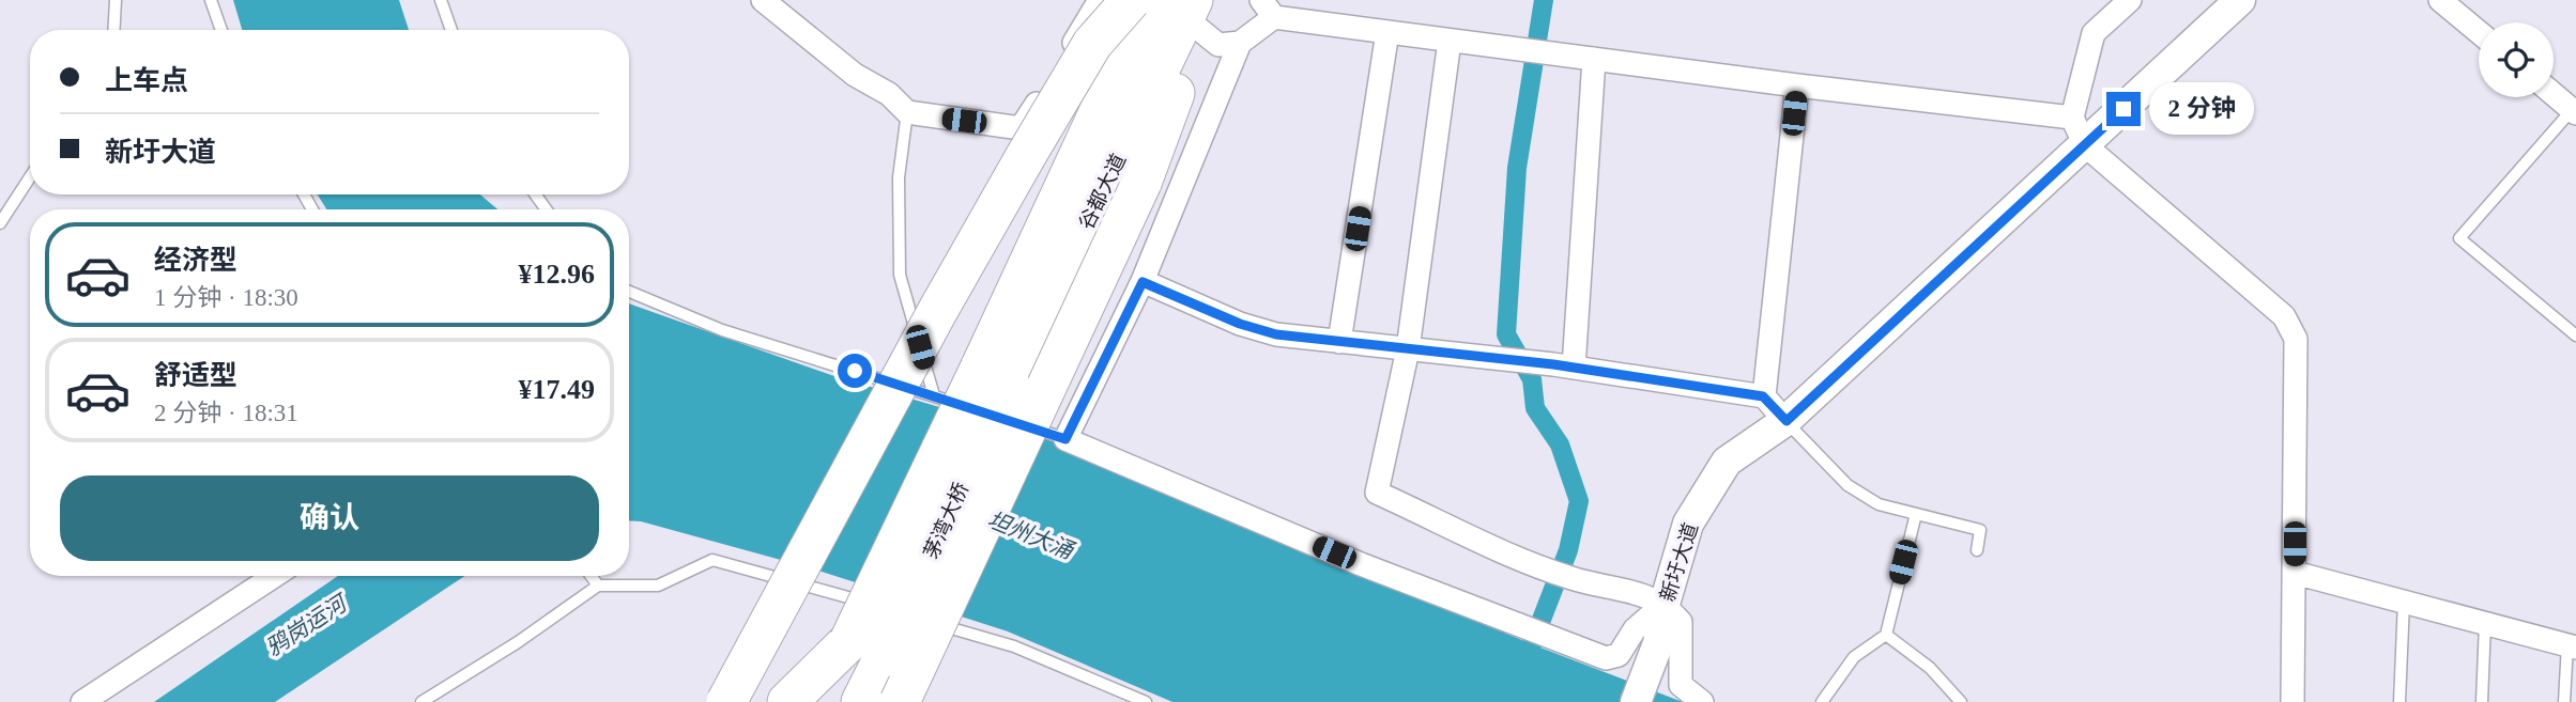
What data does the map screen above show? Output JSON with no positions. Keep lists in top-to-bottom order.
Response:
{
  "streets": {
    "highway": ["谷都大道", "茅湾大桥"],
    "street": ["新圩大道"]
  },
  "crossings": [
    ["谷都大道", "茅湾大桥"]
  ],
  "water": ["坦州大涌", "鸦岗运河"],
  "page": {
    "banner": ["上车点", "新圩大道"],
    "bubble": "2 分钟",
    "list": [
      {
        "name": "经济型",
        "note": "1 分钟 · 18:30",
        "value": "¥12.96"
      },
      {
        "name": "舒适型",
        "note": "2 分钟 · 18:31",
        "value": "¥17.49"
      }
    ],
    "buttons": "确认"
  }
}
